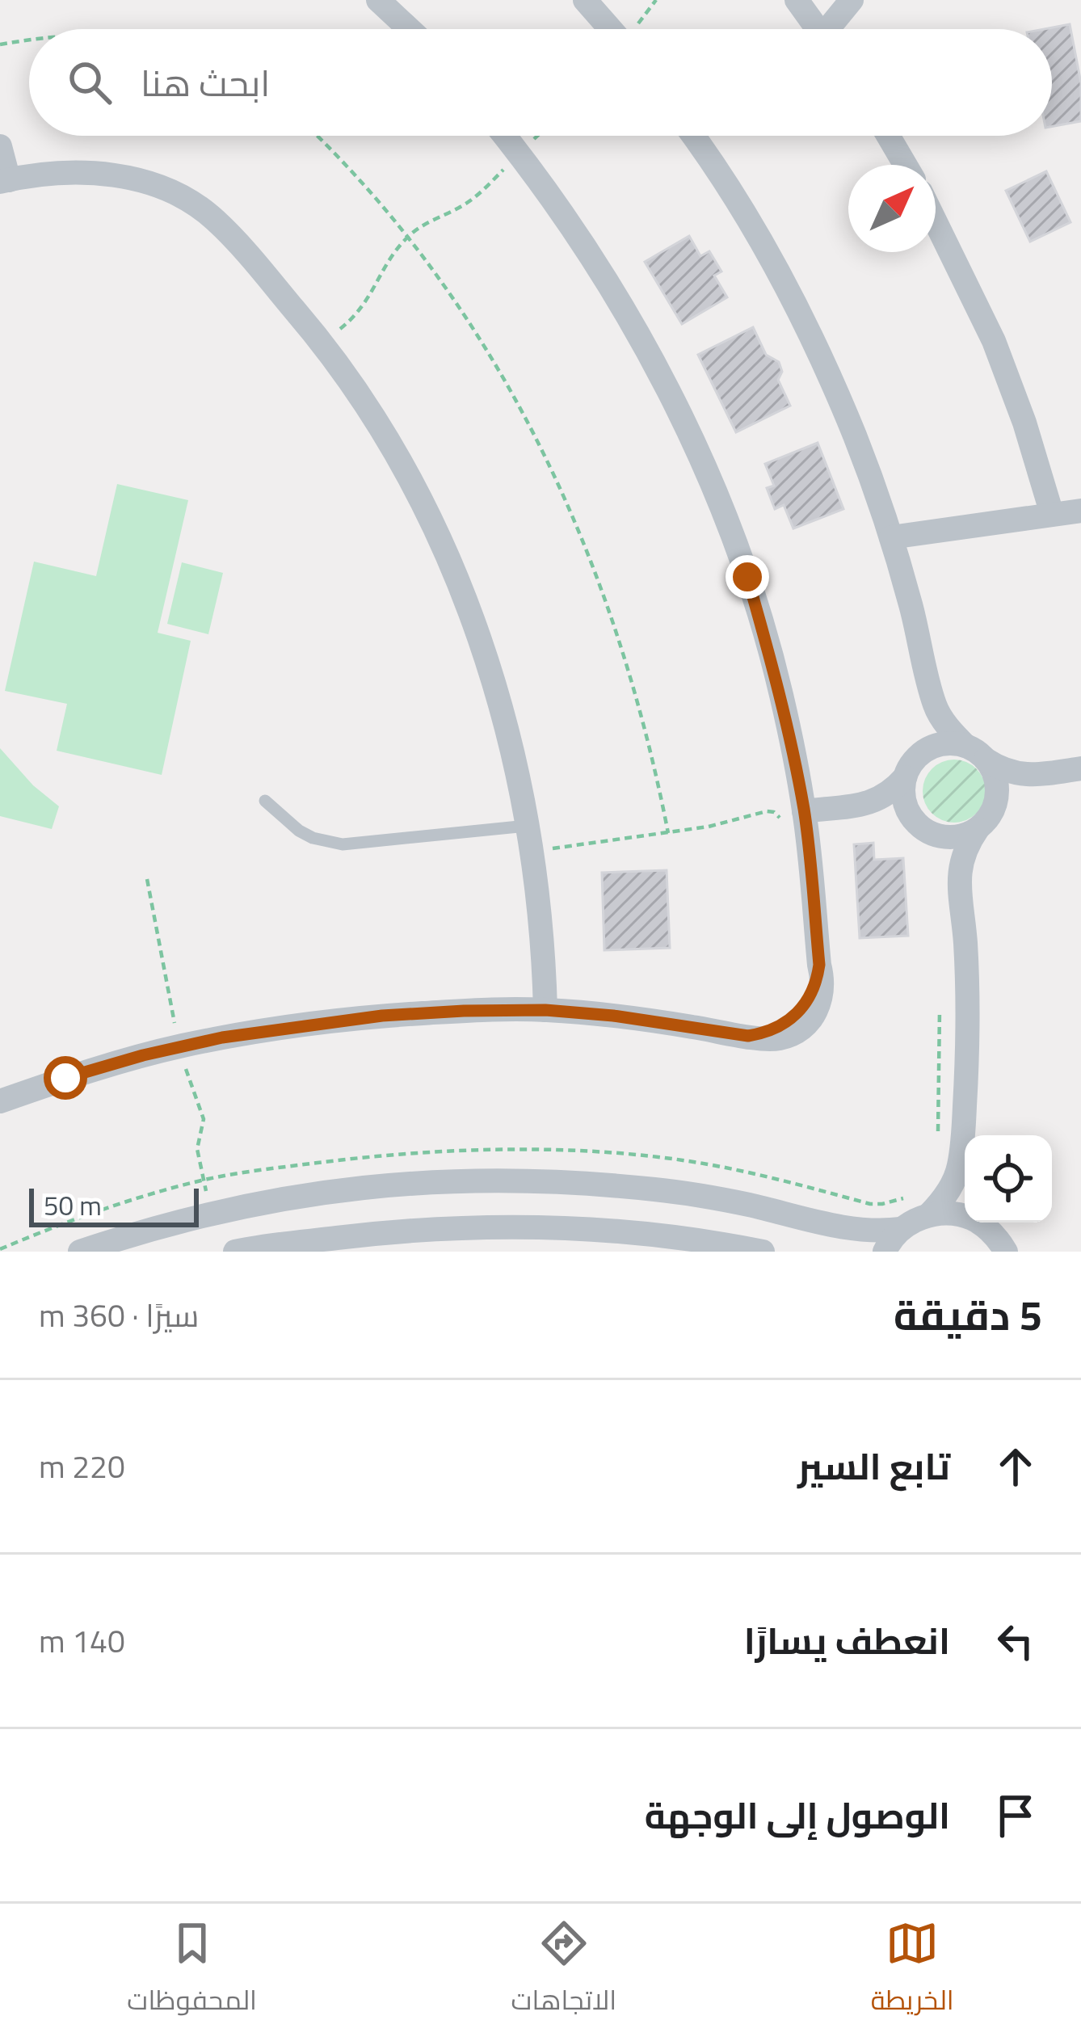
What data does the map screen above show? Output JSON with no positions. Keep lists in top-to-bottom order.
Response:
{
  "scale_bar": "50 m",
  "north": "top right",
  "page": {
    "search": "ابحث هنا",
    "scale": "50 m",
    "heading": ["5 دقيقة", "سيرًا · 360 m"],
    "list": [
      ["تابع السير", "220 m"],
      ["انعطف يسارًا", "140 m"],
      "الوصول إلى الوجهة"
    ],
    "nav": ["الخريطة", "الاتجاهات", "المحفوظات"]
  }
}
